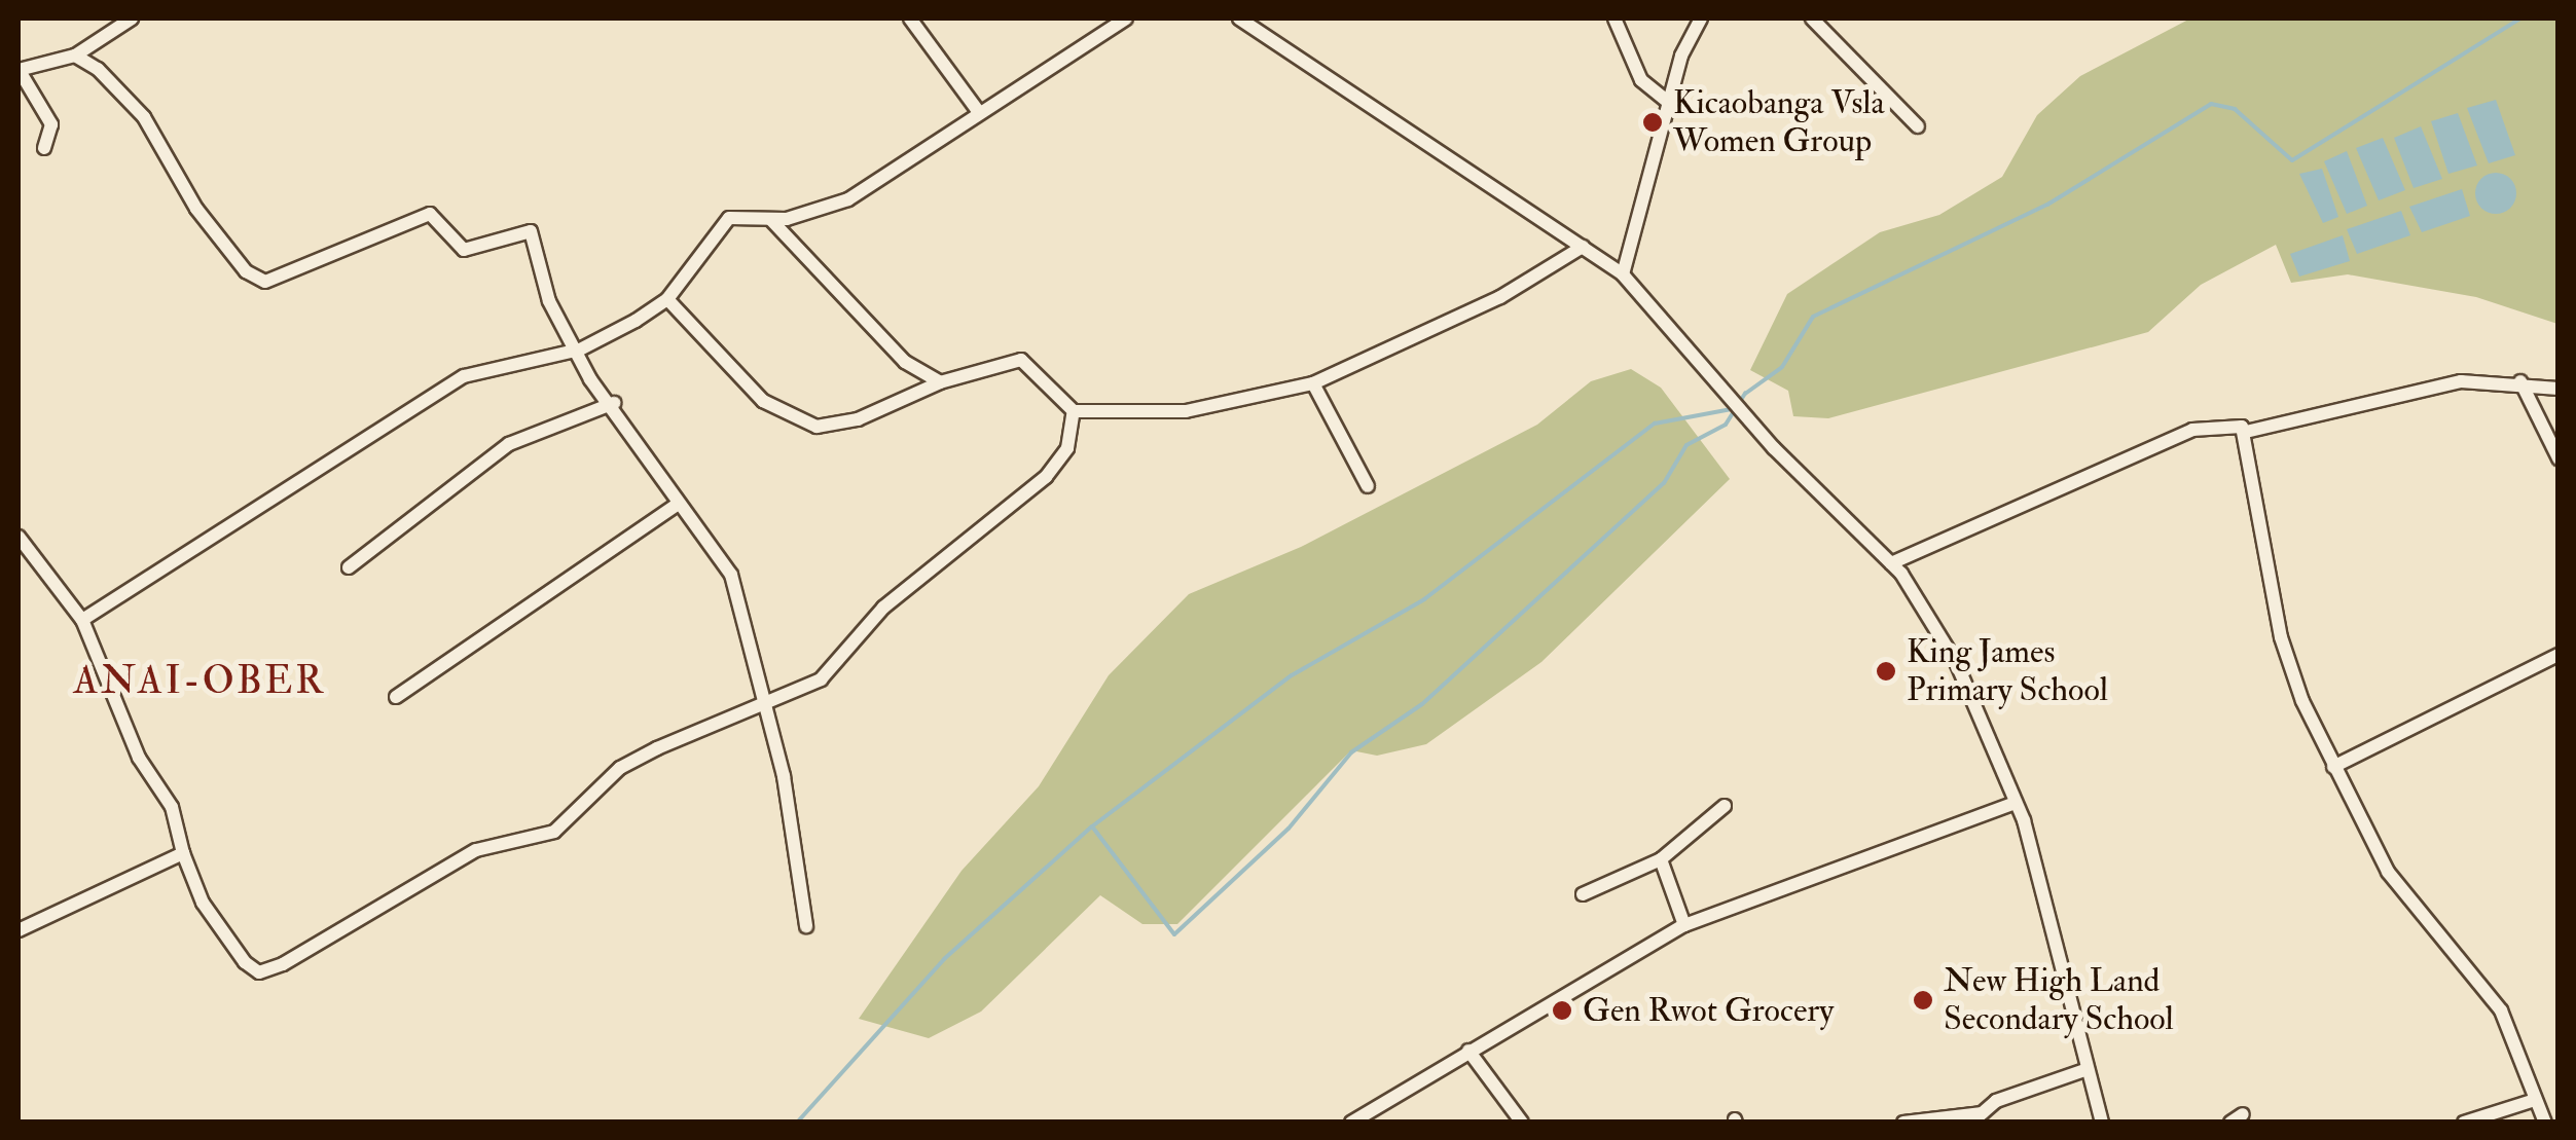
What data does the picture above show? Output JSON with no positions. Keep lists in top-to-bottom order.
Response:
{
  "districts": ["ANAI-OBER"],
  "places": [
    "Kicaobanga Vsla Women Group",
    "King James Primary School",
    "New High Land Secondary School",
    "Gen Rwot Grocery"
  ]
}
